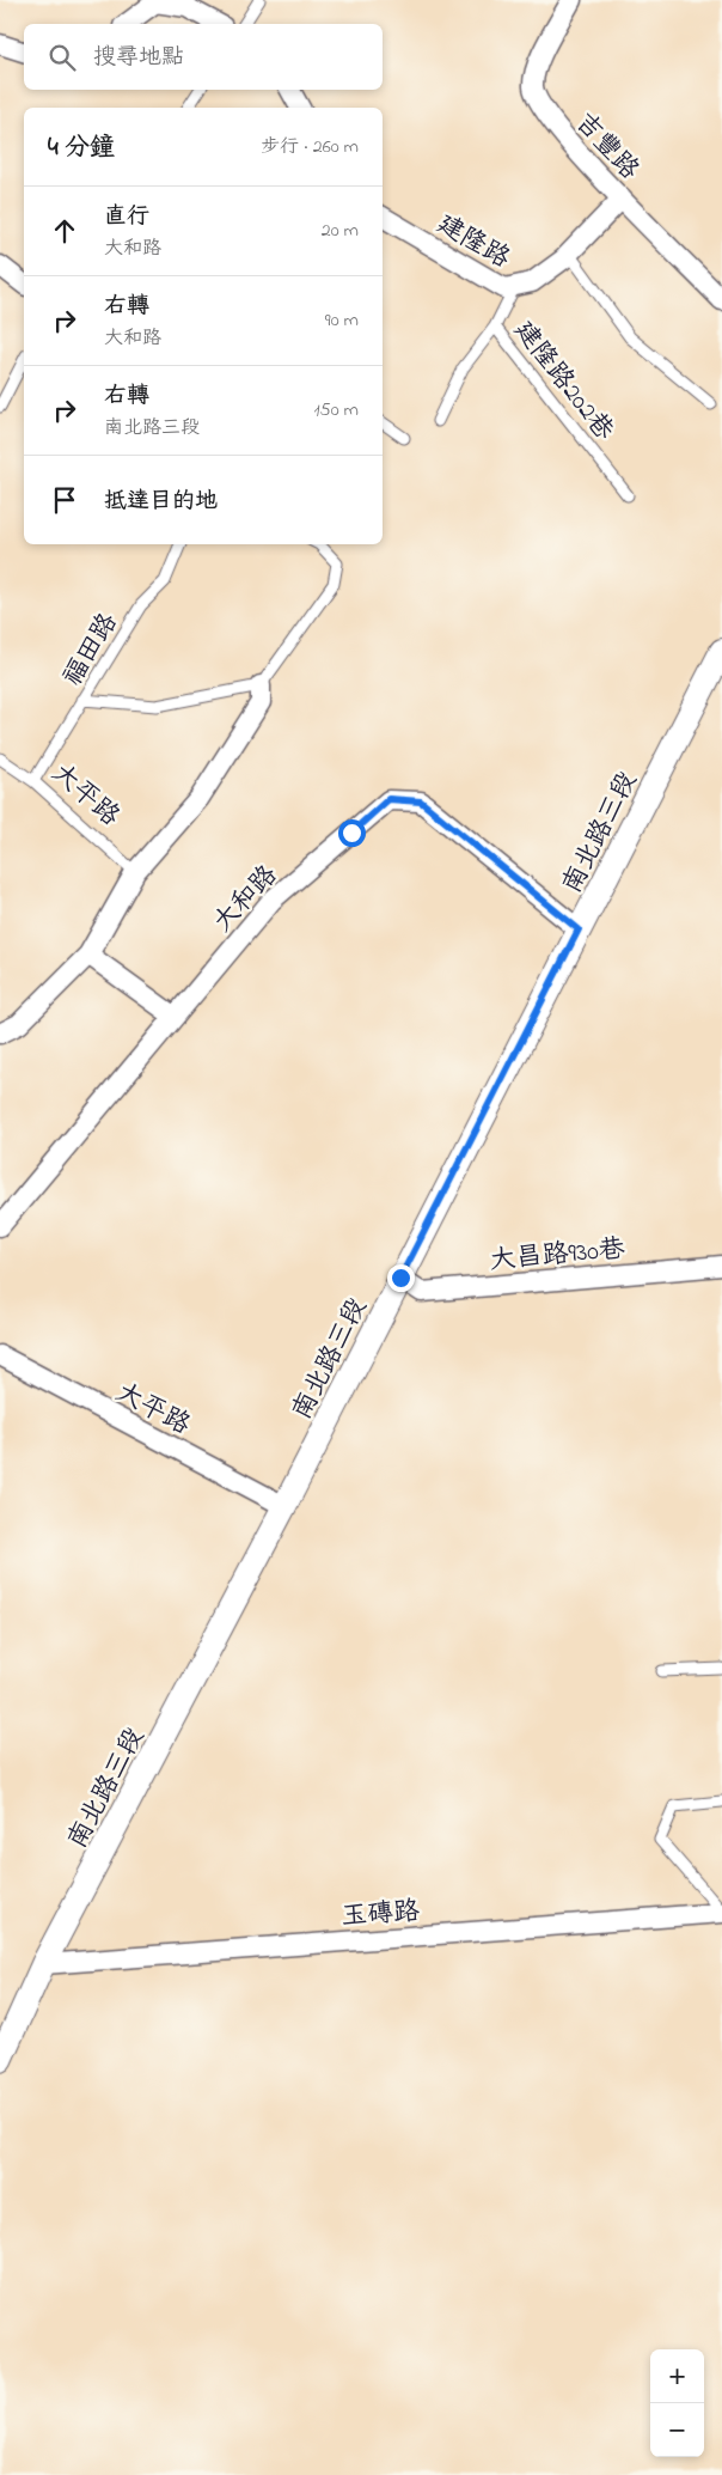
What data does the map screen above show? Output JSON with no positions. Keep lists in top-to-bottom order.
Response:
{
  "streets": {
    "street": [
      "吉豐路",
      "建隆路",
      "大平路",
      "南北路三段",
      "大和路",
      "大昌路930巷",
      "玉磚路"
    ],
    "lane": ["建隆路202巷", "福田路"]
  },
  "crossings": [
    ["吉豐路", "建隆路"],
    ["建隆路", "建隆路202巷"],
    ["福田路", "大平路"],
    ["大平路", "南北路三段"],
    ["南北路三段", "大和路"],
    ["南北路三段", "大昌路930巷"],
    ["南北路三段", "玉磚路"]
  ],
  "page": {
    "search": "搜尋地點",
    "heading": ["4 分鐘", "步行 · 260 m"],
    "list": [
      ["直行", "大和路", "20 m"],
      ["右轉", "大和路", "90 m"],
      ["右轉", "南北路三段", "150 m"],
      "抵達目的地"
    ],
    "map_buttons": ["+", "−"]
  }
}
